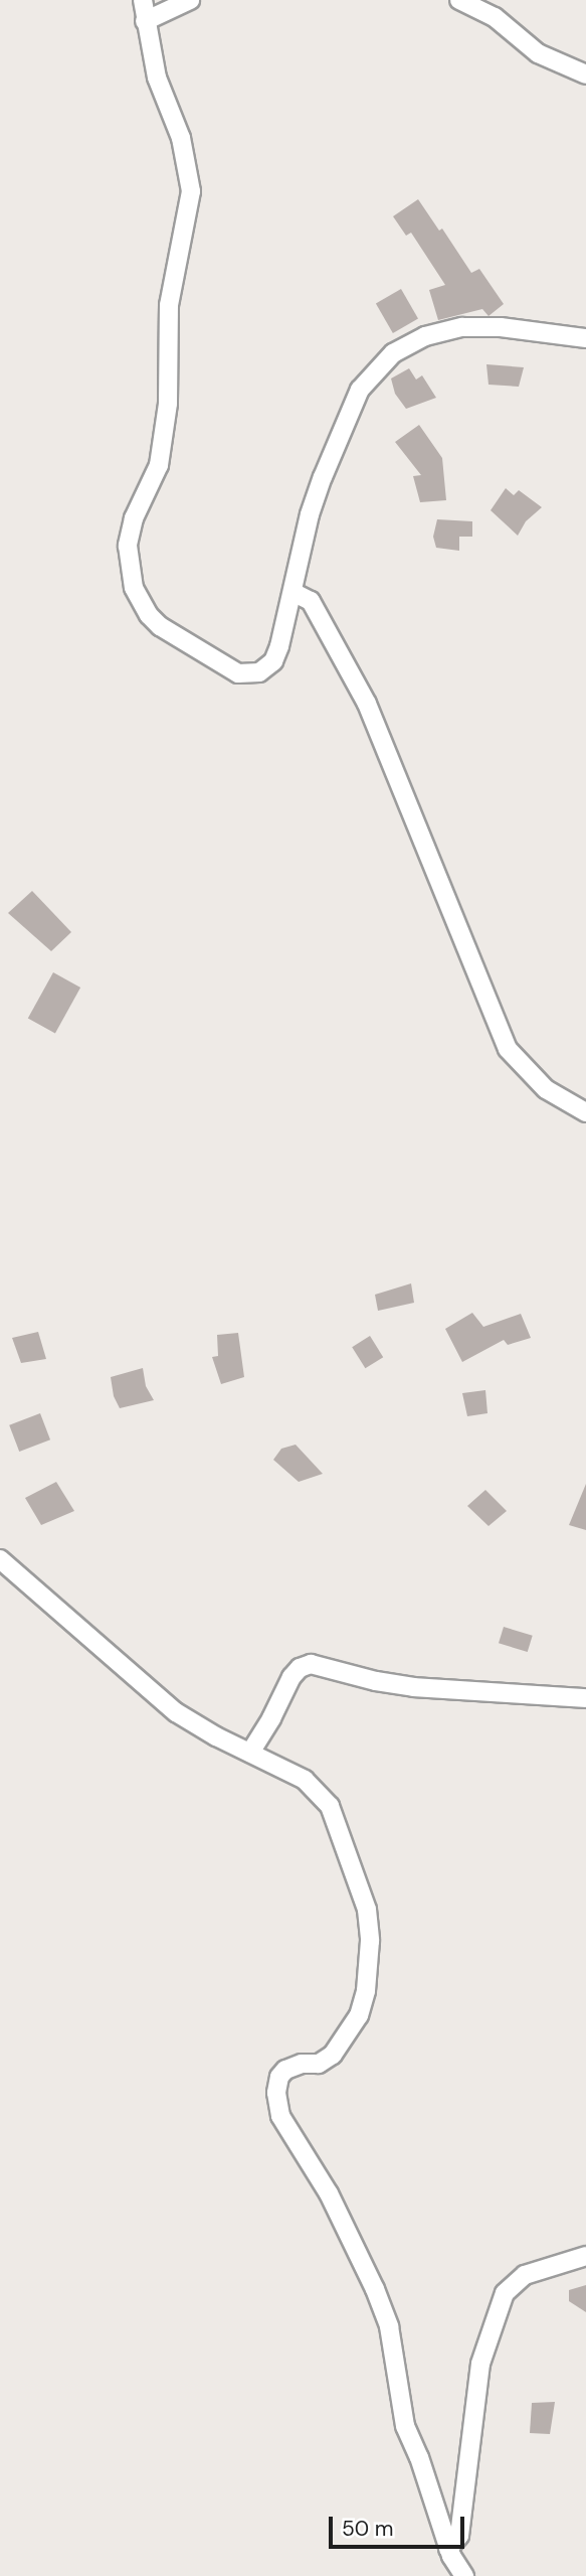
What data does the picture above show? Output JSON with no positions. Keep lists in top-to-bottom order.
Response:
{
  "scale_bar": "50 m"
}
